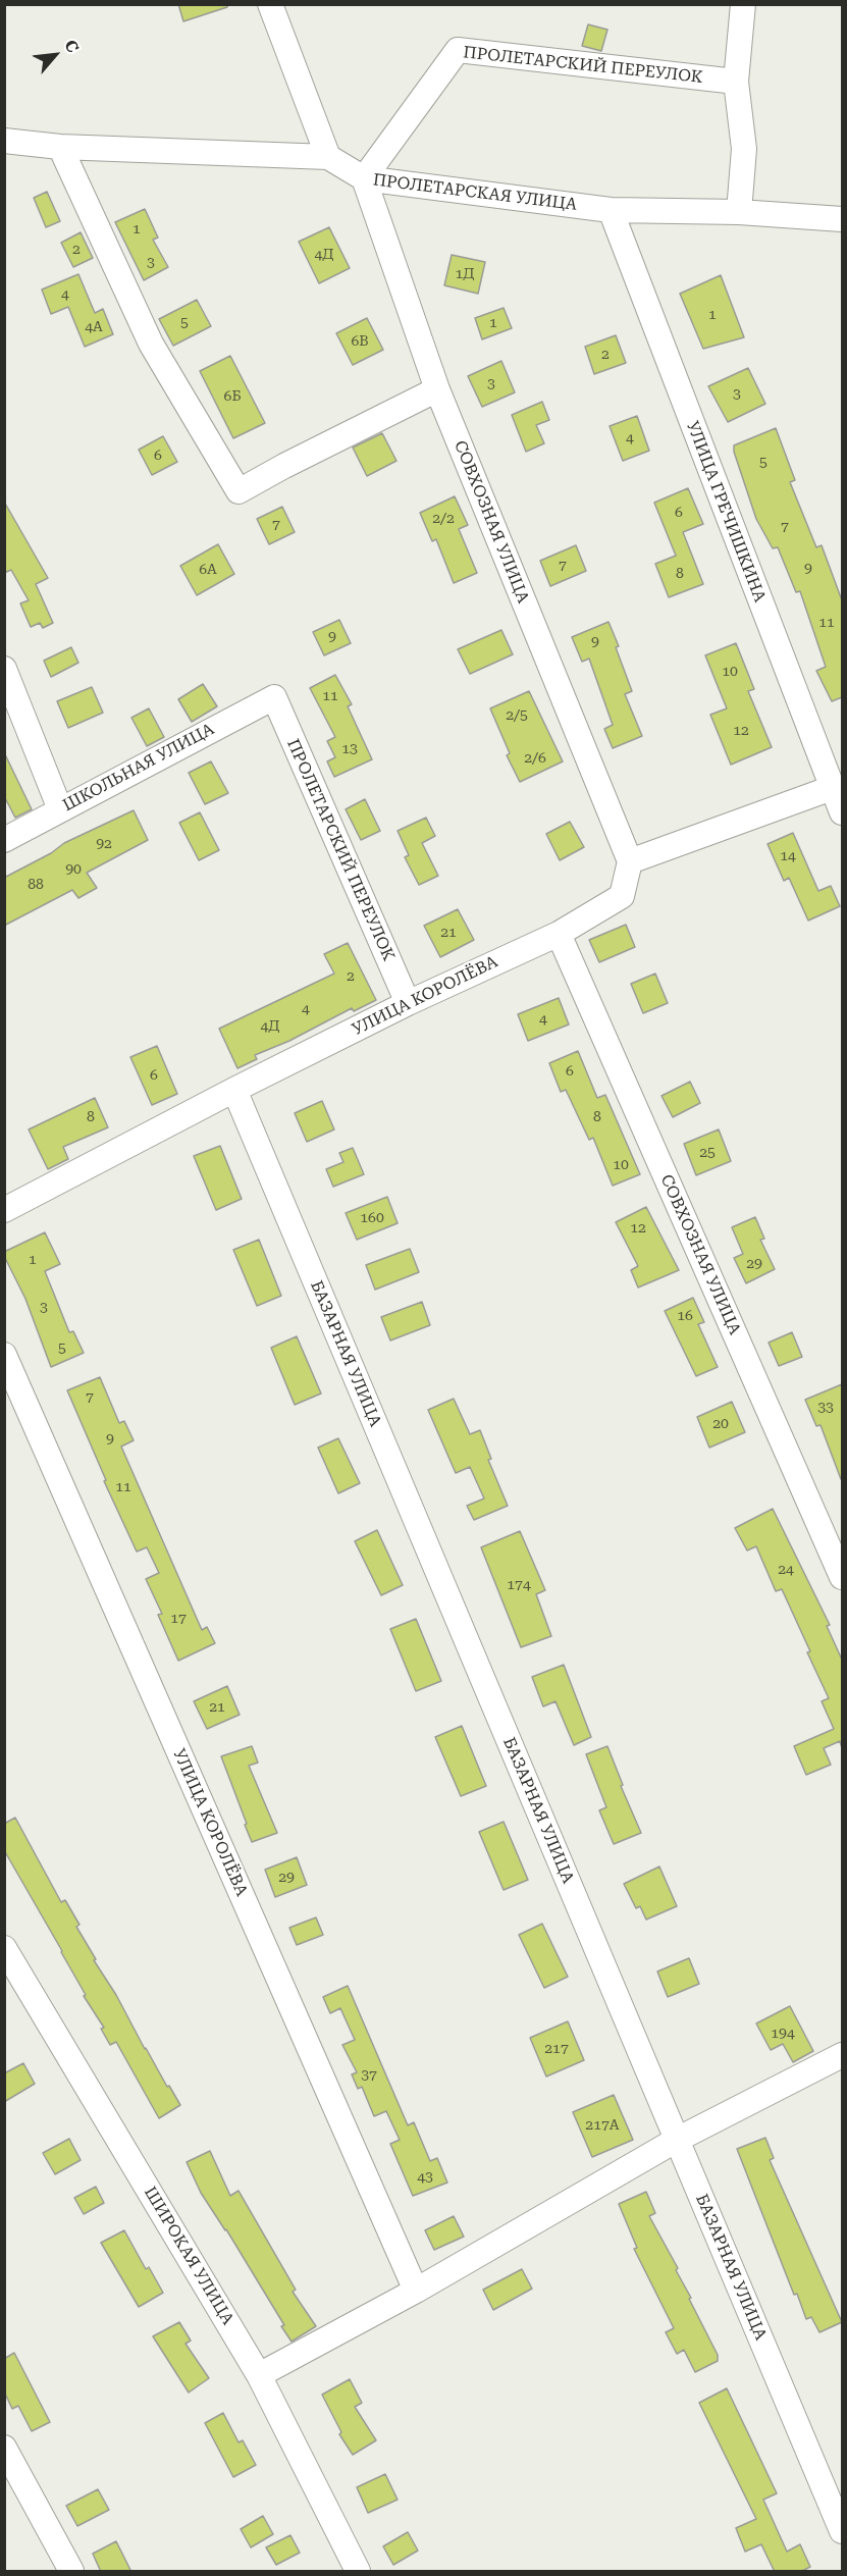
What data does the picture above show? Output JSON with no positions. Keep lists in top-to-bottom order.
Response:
{
  "streets": {
    "street": [
      "ПРОЛЕТАРСКИЙ ПЕРЕУЛОК",
      "ПРОЛЕТАРСКАЯ УЛИЦА",
      "УЛИЦА ГРЕЧИШКИНА",
      "СОВХОЗНАЯ УЛИЦА",
      "ШКОЛЬНАЯ УЛИЦА",
      "УЛИЦА КОРОЛЁВА",
      "БАЗАРНАЯ УЛИЦА",
      "ШИРОКАЯ УЛИЦА"
    ]
  },
  "crossings": [
    ["ПРОЛЕТАРСКИЙ ПЕРЕУЛОК", "ПРОЛЕТАРСКАЯ УЛИЦА"],
    ["ПРОЛЕТАРСКИЙ ПЕРЕУЛОК", "СОВХОЗНАЯ УЛИЦА"],
    ["ПРОЛЕТАРСКИЙ ПЕРЕУЛОК", "ШКОЛЬНАЯ УЛИЦА"],
    ["ПРОЛЕТАРСКИЙ ПЕРЕУЛОК", "УЛИЦА КОРОЛЁВА"],
    ["ПРОЛЕТАРСКАЯ УЛИЦА", "УЛИЦА ГРЕЧИШКИНА"],
    ["ПРОЛЕТАРСКАЯ УЛИЦА", "СОВХОЗНАЯ УЛИЦА"],
    ["СОВХОЗНАЯ УЛИЦА", "УЛИЦА КОРОЛЁВА"],
    ["УЛИЦА КОРОЛЁВА", "БАЗАРНАЯ УЛИЦА"]
  ],
  "house_numbers": [
    "1",
    "2",
    "4Д",
    "3",
    "1Д",
    "4",
    "1",
    "5",
    "1",
    "4А",
    "6В",
    "2",
    "3",
    "3",
    "6Б",
    "4",
    "6",
    "5",
    "6",
    "2/2",
    "7",
    "7",
    "7",
    "9",
    "6А",
    "8",
    "11",
    "9",
    "9",
    "10",
    "11",
    "2/5",
    "12",
    "13",
    "2/6",
    "92",
    "14",
    "90",
    "88",
    "21",
    "2",
    "4",
    "4",
    "4Д",
    "6",
    "6",
    "8",
    "8",
    "25",
    "10",
    "160",
    "12",
    "1",
    "29",
    "3",
    "16",
    "5",
    "7",
    "33",
    "20",
    "9",
    "11",
    "24",
    "174",
    "17",
    "21",
    "29",
    "194",
    "217",
    "37",
    "217А",
    "43"
  ],
  "north": "top right"
}
